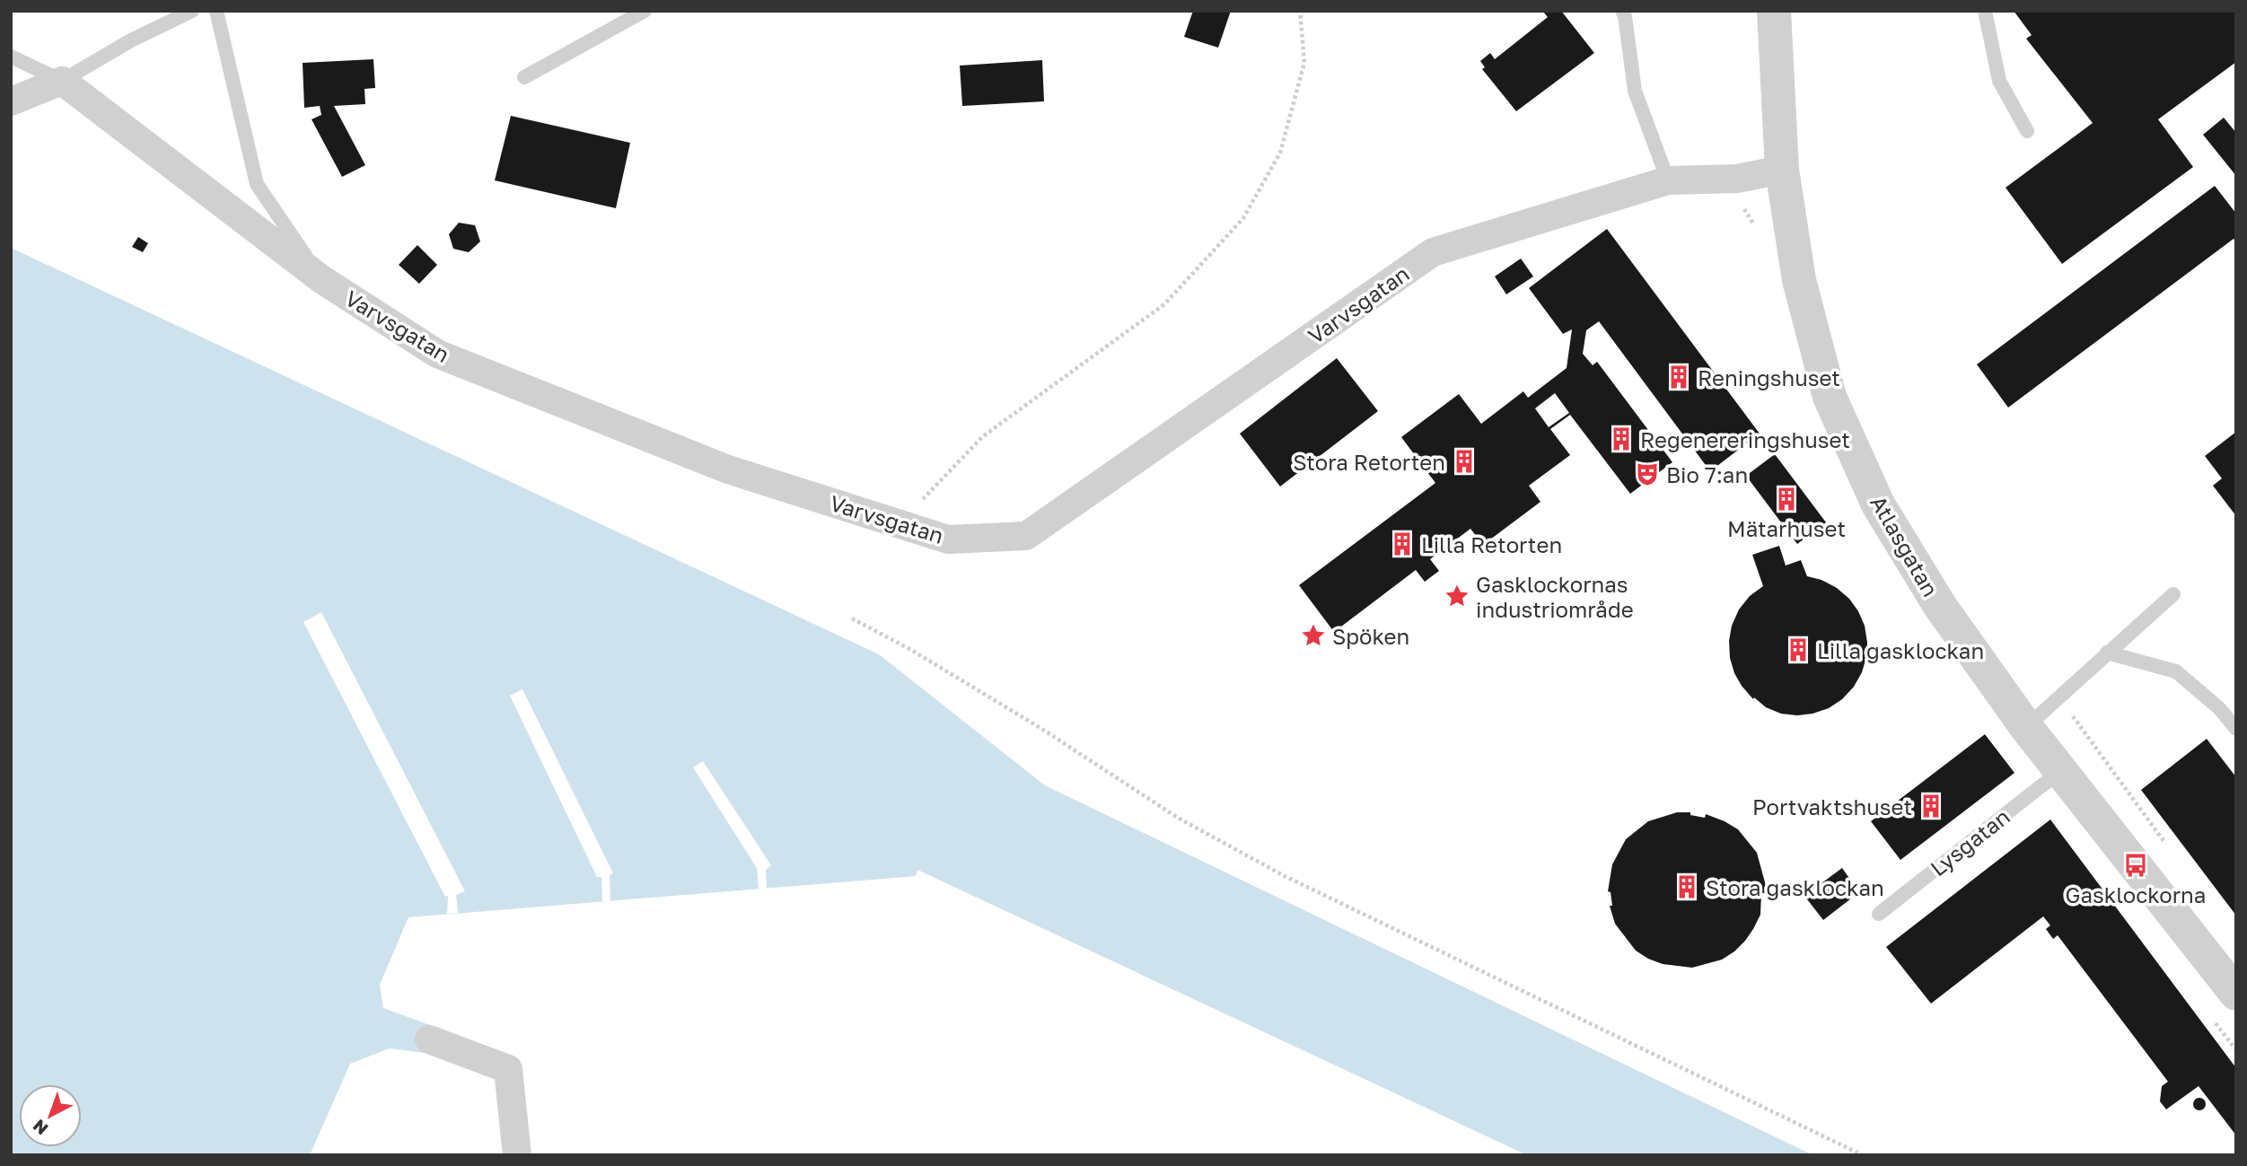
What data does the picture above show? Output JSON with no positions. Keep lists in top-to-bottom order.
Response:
{
  "streets": {
    "street": ["Varvsgatan", "Atlasgatan"],
    "lane": ["Lysgatan"]
  },
  "crossings": [
    ["Varvsgatan", "Atlasgatan"],
    ["Atlasgatan", "Lysgatan"]
  ],
  "places": {
    "building": [
      "Reningshuset",
      "Regenereringshuset",
      "Stora Retorten",
      "Mätarhuset",
      "Lilla Retorten",
      "Lilla gasklockan",
      "Portvaktshuset",
      "Stora gasklockan"
    ],
    "theatre": ["Bio 7:an"],
    "place": ["Gasklockornas industriområde", "Spöken"],
    "bus stop": ["Gasklockorna"]
  },
  "north": "bottom left"
}
